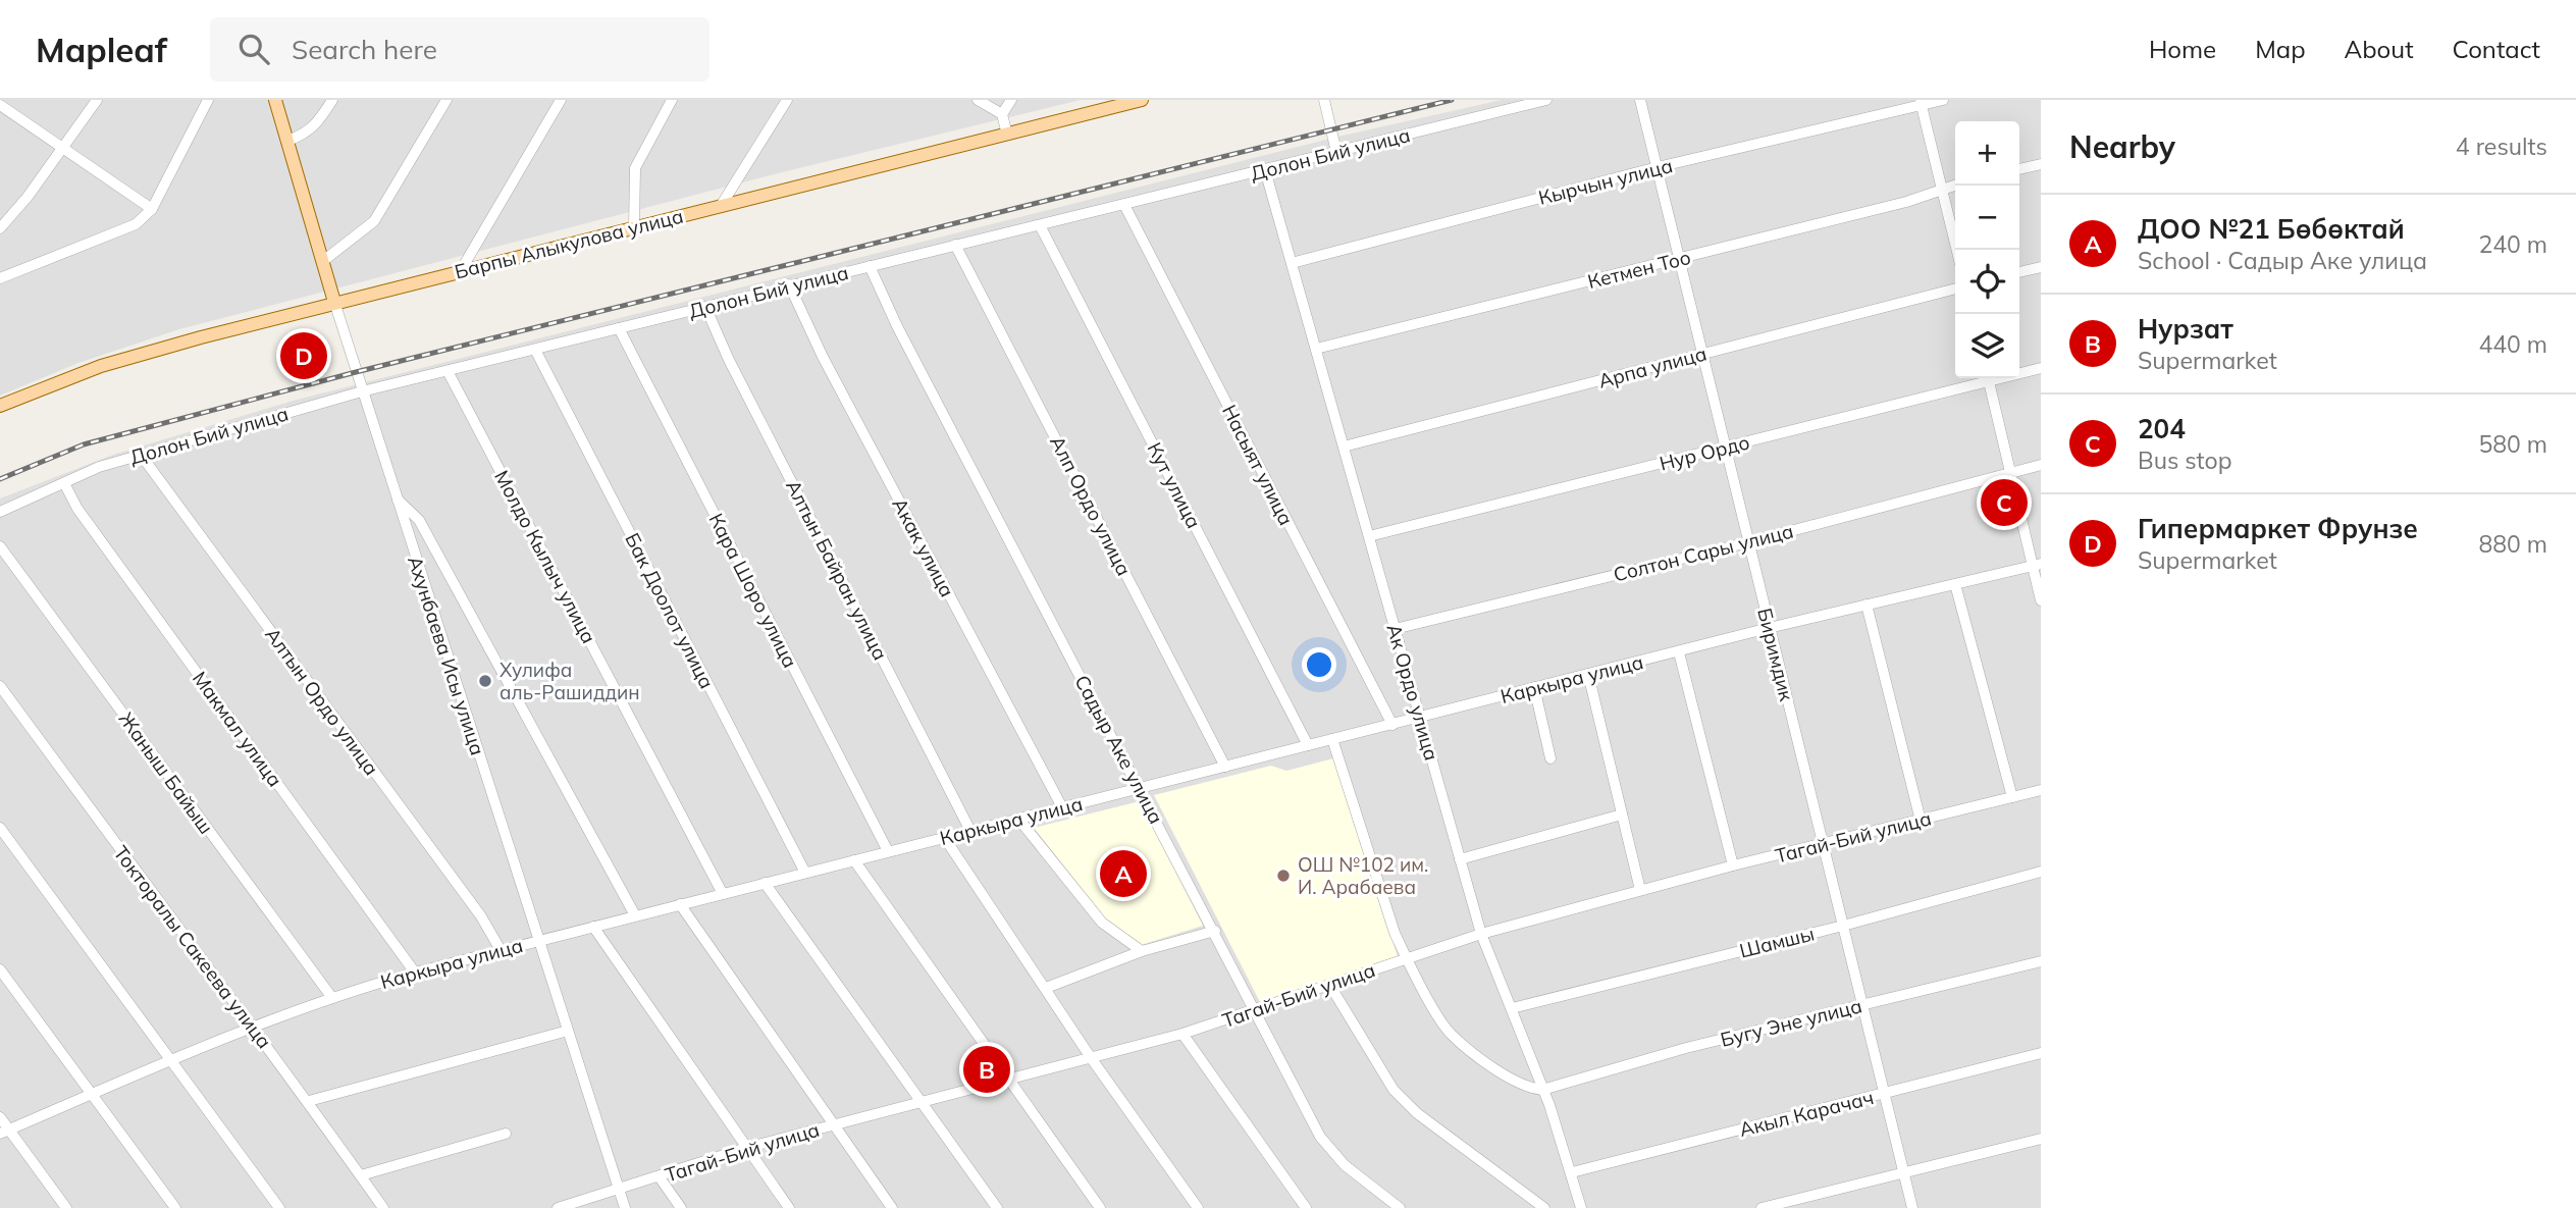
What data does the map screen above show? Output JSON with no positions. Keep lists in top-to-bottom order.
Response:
{
  "streets": {
    "main road": ["Барпы Алыкулова улица", "Ахунбаева Исы улица"],
    "street": [
      "Долон Бий улица",
      "Кырчын улица",
      "Кетмен Тоо",
      "Арпа улица",
      "Нур Ордо",
      "Насыят улица",
      "Кут улица",
      "Алп Ордо улица",
      "Акак улица",
      "Солтон Сары улица",
      "Молдо Кылыч улица",
      "Алтын Байран улица",
      "Кара Шоро улица",
      "Бак Доолот улица",
      "Биримдик",
      "Каркыра улица",
      "Ак Ордо улица",
      "Алтын Ордо улица",
      "Макмал улица",
      "Садыр Аке улица",
      "Жаныш Байыш",
      "Тагай-Бий улица",
      "Шамшы",
      "Токторалы Сакеева улица",
      "Бугу Эне улица",
      "Акыл Карачач"
    ]
  },
  "crossings": [
    ["Долон Бий улица", "Насыят улица"],
    ["Долон Бий улица", "Кут улица"],
    ["Долон Бий улица", "Алп Ордо улица"],
    ["Долон Бий улица", "Акак улица"],
    ["Долон Бий улица", "Молдо Кылыч улица"],
    ["Долон Бий улица", "Алтын Байран улица"],
    ["Долон Бий улица", "Кара Шоро улица"],
    ["Долон Бий улица", "Бак Доолот улица"],
    ["Долон Бий улица", "Ахунбаева Исы улица"],
    ["Долон Бий улица", "Ак Ордо улица"],
    ["Долон Бий улица", "Алтын Ордо улица"],
    ["Долон Бий улица", "Макмал улица"],
    ["Долон Бий улица", "Садыр Аке улица"],
    ["Кырчын улица", "Биримдик"],
    ["Кырчын улица", "Ак Ордо улица"],
    ["Барпы Алыкулова улица", "Ахунбаева Исы улица"],
    ["Кетмен Тоо", "Биримдик"],
    ["Кетмен Тоо", "Ак Ордо улица"],
    ["Арпа улица", "Биримдик"],
    ["Арпа улица", "Ак Ордо улица"],
    ["Нур Ордо", "Биримдик"],
    ["Нур Ордо", "Ак Ордо улица"],
    ["Насыят улица", "Каркыра улица"],
    ["Кут улица", "Каркыра улица"],
    ["Алп Ордо улица", "Каркыра улица"],
    ["Акак улица", "Каркыра улица"],
    ["Солтон Сары улица", "Биримдик"],
    ["Солтон Сары улица", "Ак Ордо улица"],
    ["Молдо Кылыч улица", "Каркыра улица"],
    ["Алтын Байран улица", "Каркыра улица"],
    ["Кара Шоро улица", "Каркыра улица"],
    ["Бак Доолот улица", "Каркыра улица"],
    ["Биримдик", "Каркыра улица"],
    ["Биримдик", "Тагай-Бий улица"],
    ["Биримдик", "Шамшы"],
    ["Биримдик", "Бугу Эне улица"],
    ["Биримдик", "Акыл Карачач"],
    ["Ахунбаева Исы улица", "Каркыра улица"],
    ["Ахунбаева Исы улица", "Тагай-Бий улица"],
    ["Каркыра улица", "Ак Ордо улица"],
    ["Каркыра улица", "Алтын Ордо улица"],
    ["Каркыра улица", "Макмал улица"],
    ["Каркыра улица", "Садыр Аке улица"],
    ["Каркыра улица", "Жаныш Байыш"],
    ["Каркыра улица", "Токторалы Сакеева улица"],
    ["Ак Ордо улица", "Тагай-Бий улица"],
    ["Ак Ордо улица", "Шамшы"],
    ["Ак Ордо улица", "Бугу Эне улица"],
    ["Ак Ордо улица", "Акыл Карачач"],
    ["Садыр Аке улица", "Тагай-Бий улица"]
  ],
  "places": ["Хулифа аль-Рашиддин", "ОШ №102 им. И. Арабаева"],
  "page": {
    "header": "Mapleaf",
    "search": "Search here",
    "nav": [
      "Home",
      "Map",
      "About",
      "Contact"
    ],
    "heading": ["Nearby", "4 results"],
    "map_buttons": ["+", "−"],
    "list": [
      {
        "mark": "A",
        "name": "ДОО №21 Бөбөктай",
        "note": "School · Садыр Аке улица",
        "value": "240 m"
      },
      {
        "mark": "B",
        "name": "Нурзат",
        "note": "Supermarket",
        "value": "440 m"
      },
      {
        "mark": "C",
        "name": "204",
        "note": "Bus stop",
        "value": "580 m"
      },
      {
        "mark": "D",
        "name": "Гипермаркет Фрунзе",
        "note": "Supermarket",
        "value": "880 m"
      }
    ],
    "pins": [
      "D",
      "C",
      "A",
      "B"
    ]
  }
}
